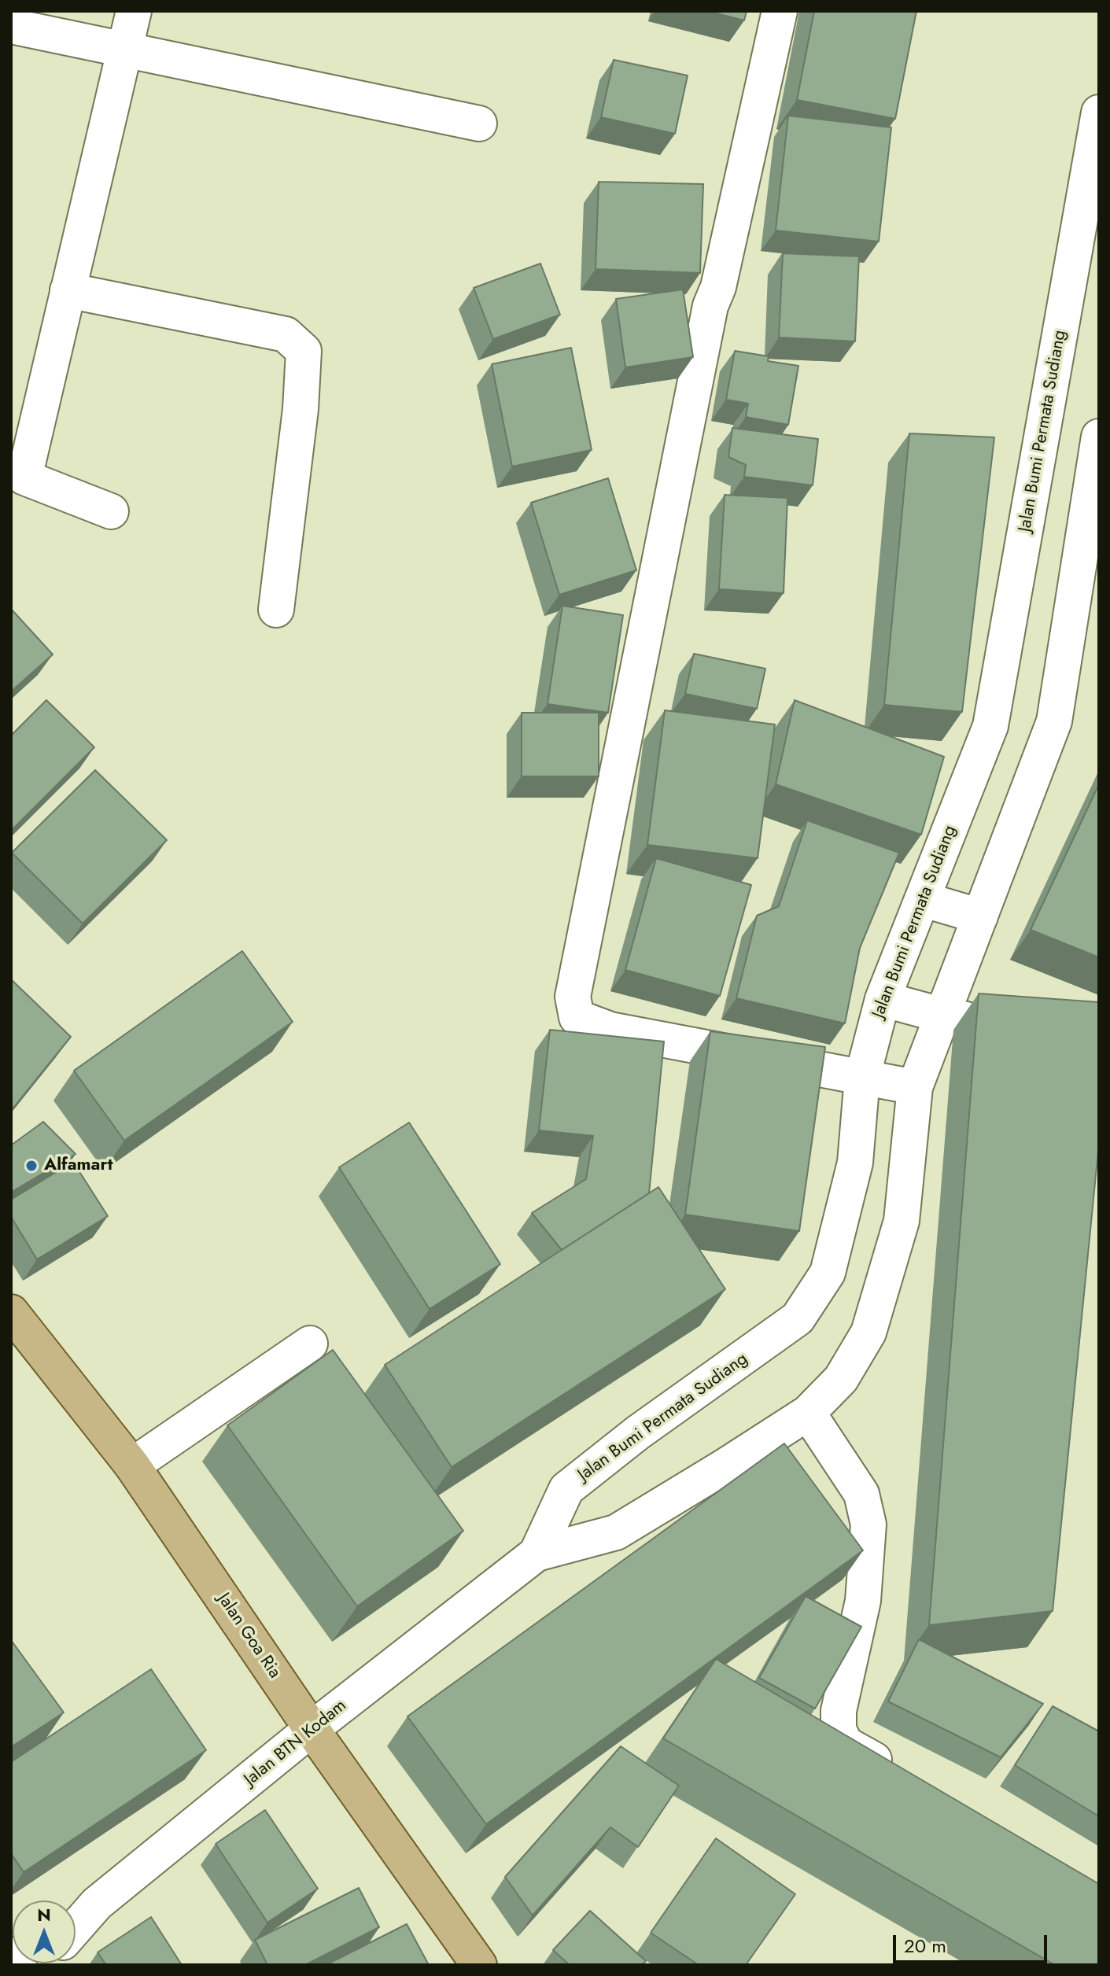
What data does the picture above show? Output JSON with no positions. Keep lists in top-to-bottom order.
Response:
{
  "streets": {
    "main road": ["Jalan Goa Ria"],
    "street": ["Jalan Bumi Permata Sudiang", "Jalan BTN Kodam"]
  },
  "crossings": [
    ["Jalan Bumi Permata Sudiang", "Jalan BTN Kodam"],
    ["Jalan Goa Ria", "Jalan BTN Kodam"]
  ],
  "places": ["Alfamart"],
  "scale_bar": "20 m",
  "north": "top"
}
